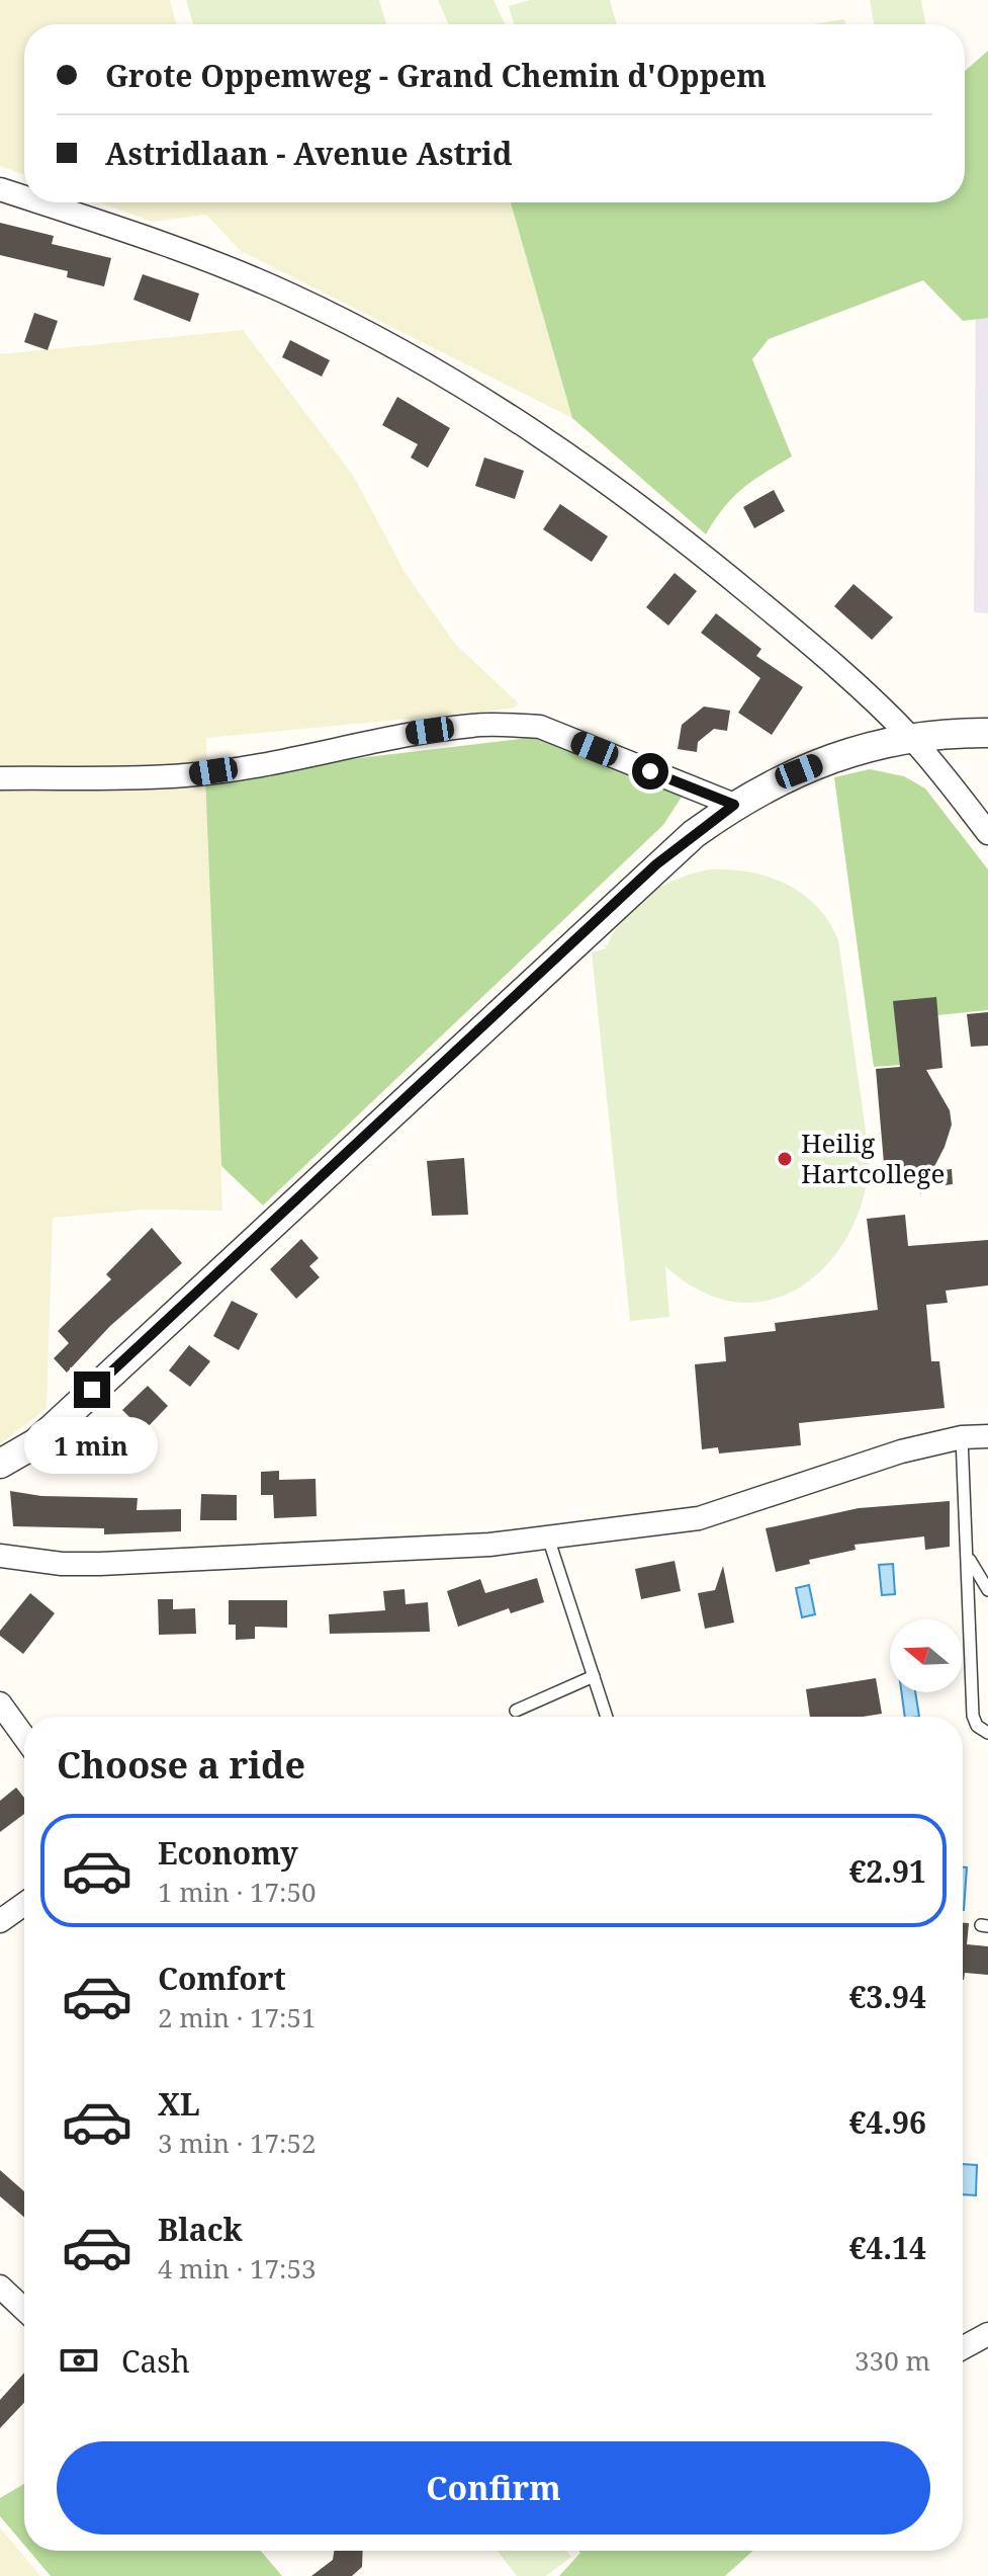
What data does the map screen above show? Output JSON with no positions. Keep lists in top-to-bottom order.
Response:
{
  "places": ["Heilig Hartcollege"],
  "north": "left",
  "page": {
    "banner": ["Grote Oppemweg - Grand Chemin d'Oppem", "Astridlaan - Avenue Astrid"],
    "bubble": "1 min",
    "heading": "Choose a ride",
    "list": [
      {
        "name": "Economy",
        "note": "1 min · 17:50",
        "value": "€2.91"
      },
      {
        "name": "Comfort",
        "note": "2 min · 17:51",
        "value": "€3.94"
      },
      {
        "name": "XL",
        "note": "3 min · 17:52",
        "value": "€4.96"
      },
      {
        "name": "Black",
        "note": "4 min · 17:53",
        "value": "€4.14"
      }
    ],
    "pay": ["Cash", "330 m"],
    "buttons": "Confirm"
  }
}
